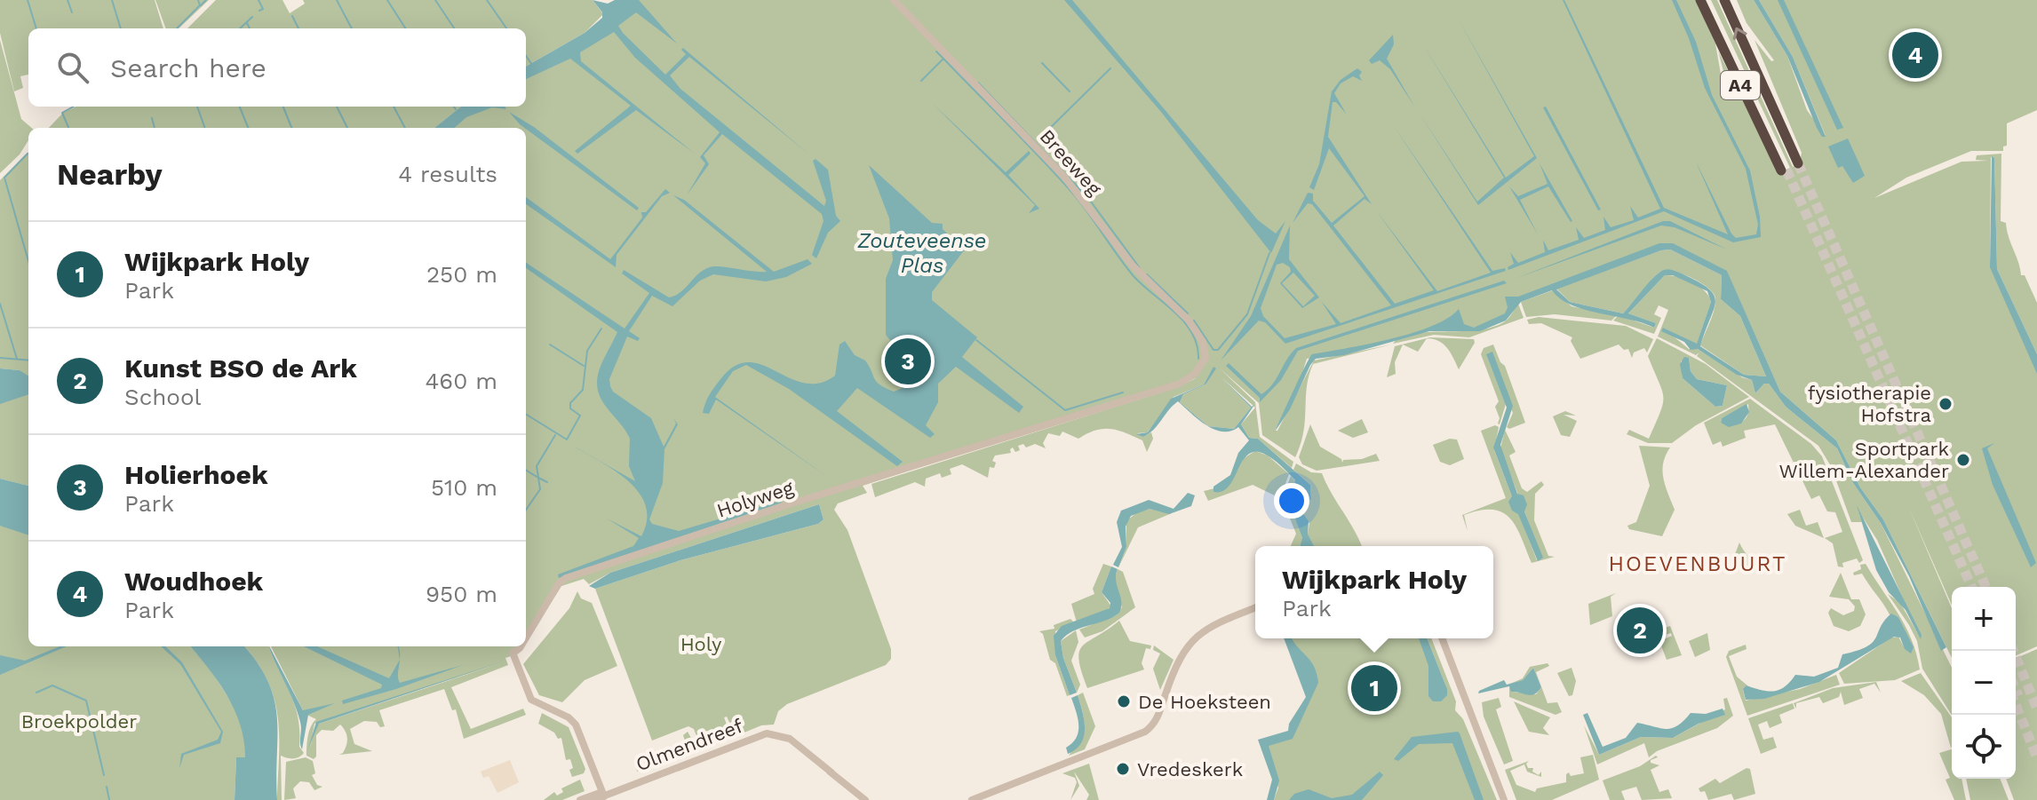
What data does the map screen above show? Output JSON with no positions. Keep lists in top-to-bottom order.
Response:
{
  "streets": {
    "highway": ["A4"],
    "street": ["Breeweg", "Holyweg", "Olmendreef"]
  },
  "crossings": [
    ["Breeweg", "Holyweg"],
    ["Holyweg", "Olmendreef"]
  ],
  "districts": ["HOEVENBUURT"],
  "water": ["Zouteveense Plas"],
  "parks": ["Holy", "Broekpolder"],
  "places": [
    "fysiotherapie Hofstra",
    "Sportpark Willem-Alexander",
    "De Hoeksteen",
    "Vredeskerk"
  ],
  "page": {
    "pins": [
      "4",
      "3",
      "2",
      "1"
    ],
    "search": "Search here",
    "heading": ["Nearby", "4 results"],
    "list": [
      {
        "mark": "1",
        "name": "Wijkpark Holy",
        "note": "Park",
        "value": "250 m"
      },
      {
        "mark": "2",
        "name": "Kunst BSO de Ark",
        "note": "School",
        "value": "460 m"
      },
      {
        "mark": "3",
        "name": "Holierhoek",
        "note": "Park",
        "value": "510 m"
      },
      {
        "mark": "4",
        "name": "Woudhoek",
        "note": "Park",
        "value": "950 m"
      }
    ],
    "popup": ["Wijkpark Holy", "Park"],
    "map_buttons": ["+", "−"]
  }
}
